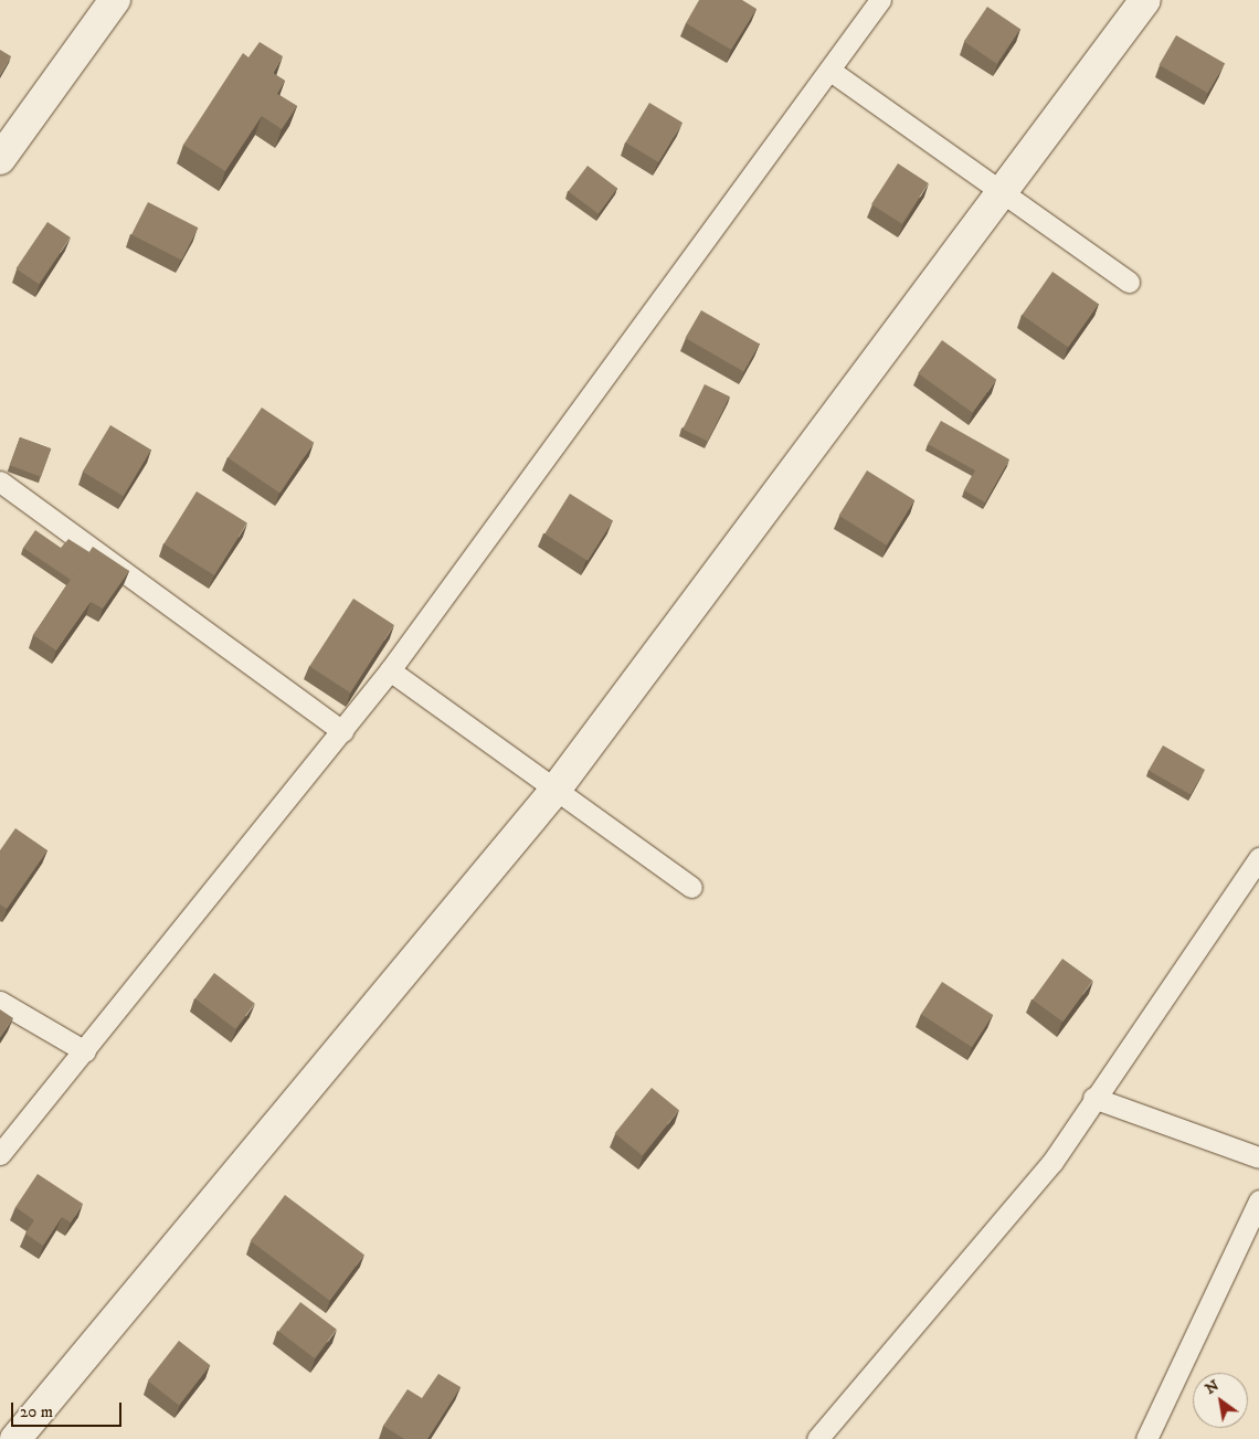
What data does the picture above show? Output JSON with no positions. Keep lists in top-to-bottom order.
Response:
{
  "scale_bar": "20 m",
  "north": "top left"
}
